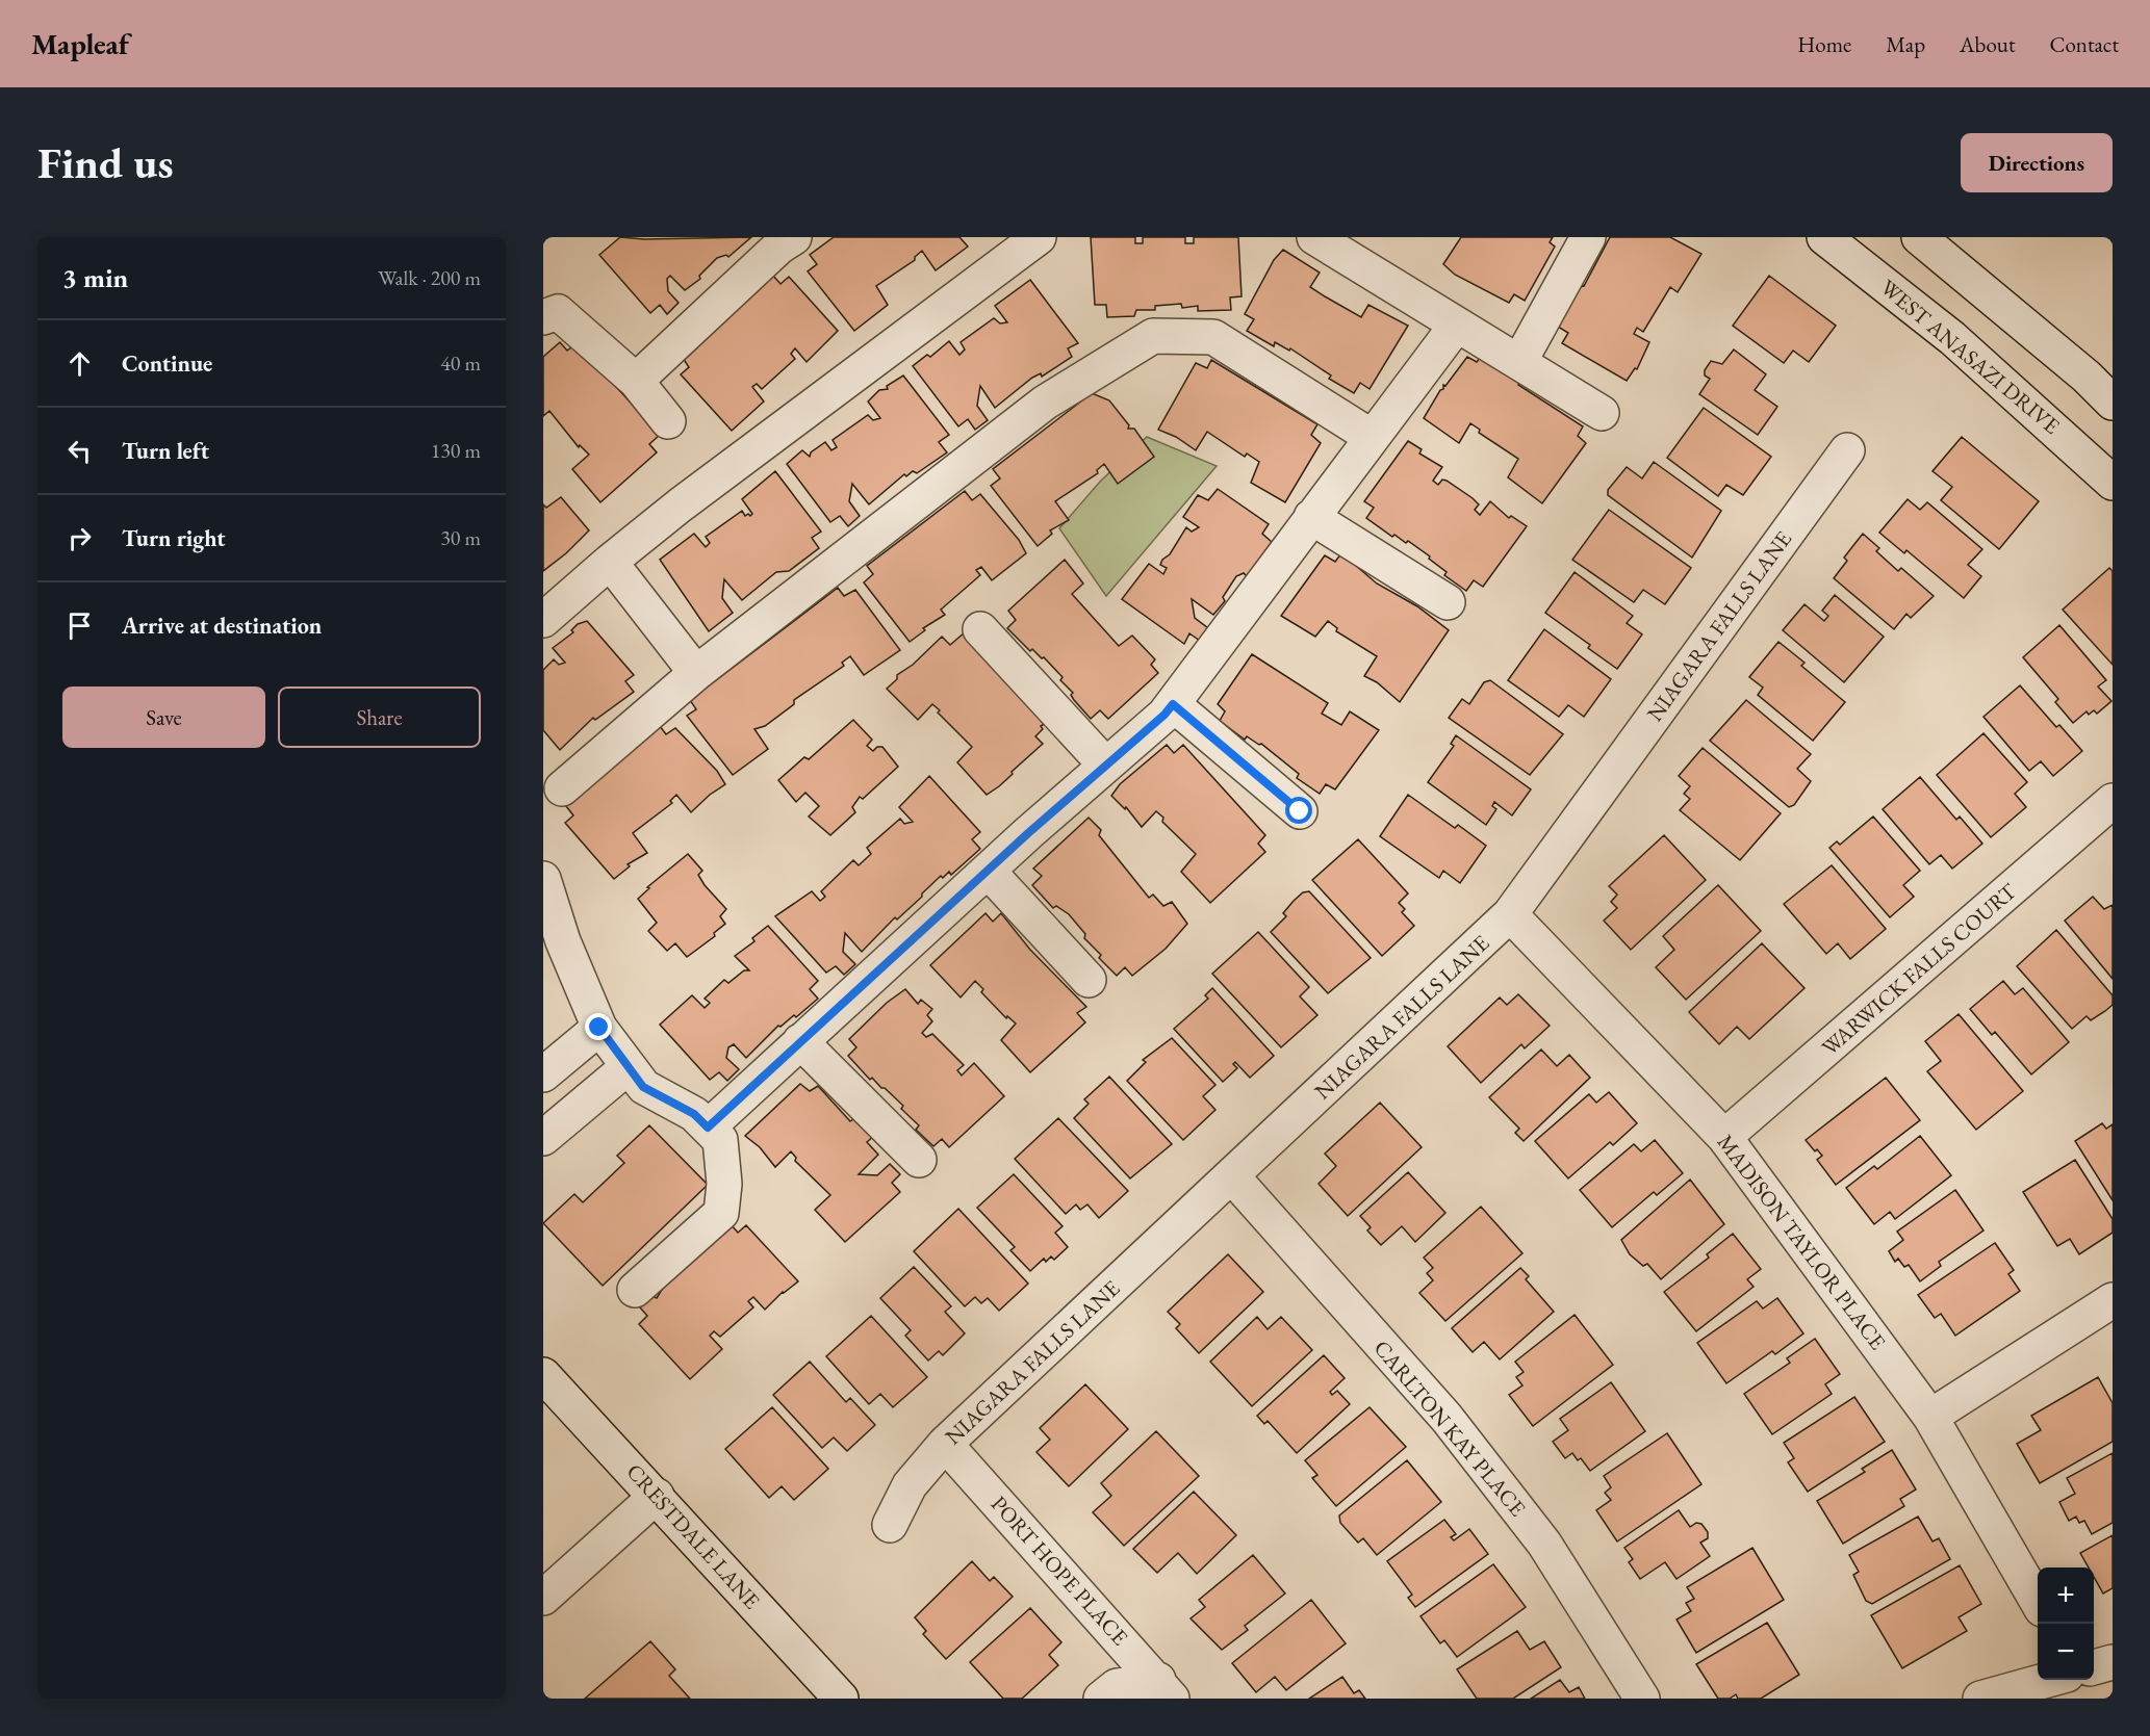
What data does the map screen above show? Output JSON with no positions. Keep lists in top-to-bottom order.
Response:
{
  "streets": {
    "street": [
      "WEST ANASAZI DRIVE",
      "NIAGARA FALLS LANE",
      "WARWICK FALLS COURT",
      "MADISON TAYLOR PLACE",
      "CARLTON KAY PLACE",
      "CRESTDALE LANE",
      "PORT HOPE PLACE"
    ]
  },
  "crossings": [
    ["NIAGARA FALLS LANE", "MADISON TAYLOR PLACE"],
    ["NIAGARA FALLS LANE", "CARLTON KAY PLACE"],
    ["NIAGARA FALLS LANE", "PORT HOPE PLACE"],
    ["WARWICK FALLS COURT", "MADISON TAYLOR PLACE"]
  ],
  "page": {
    "header": "Mapleaf",
    "nav": [
      "Home",
      "Map",
      "About",
      "Contact"
    ],
    "buttons": [
      "Directions",
      ["Save", "Share"]
    ],
    "title": "Find us",
    "heading": ["3 min", "Walk · 200 m"],
    "list": [
      ["Continue", "40 m"],
      ["Turn left", "130 m"],
      ["Turn right", "30 m"],
      "Arrive at destination"
    ],
    "map_buttons": ["+", "−"]
  }
}
